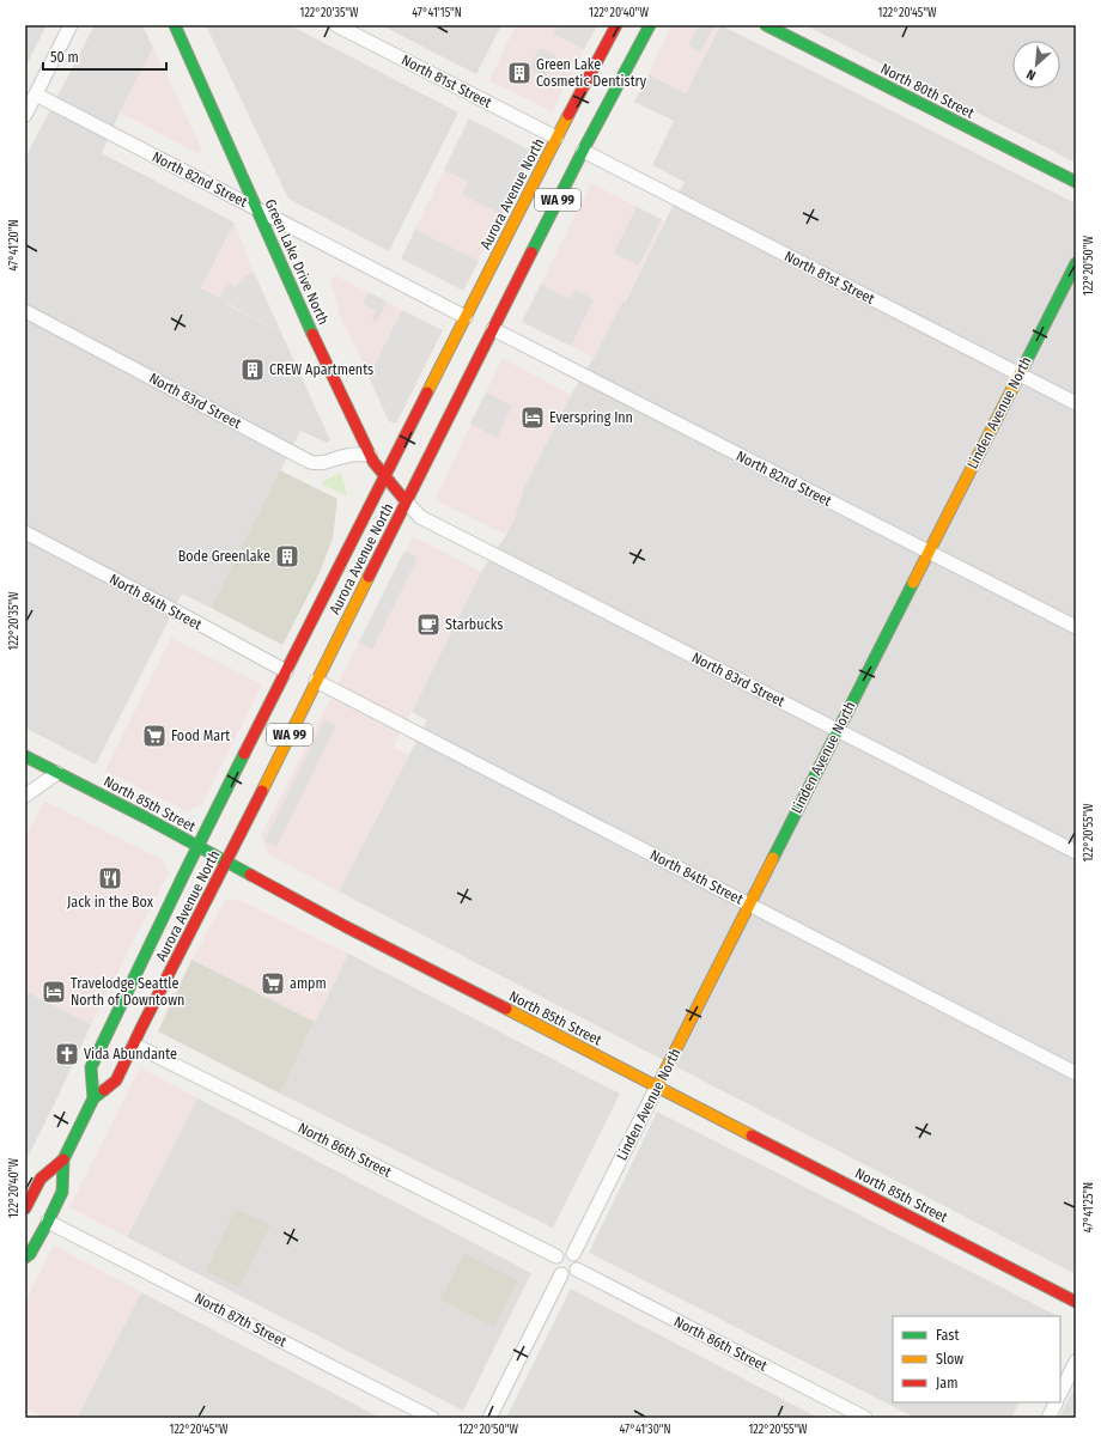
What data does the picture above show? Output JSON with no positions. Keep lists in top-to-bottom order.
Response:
{
  "streets": {
    "main road": [
      "North 80th Street",
      "Aurora Avenue North",
      "WA 99",
      "Green Lake Drive North",
      "Linden Avenue North",
      "North 85th Street"
    ],
    "street": [
      "North 81st Street",
      "North 82nd Street",
      "North 83rd Street",
      "North 84th Street",
      "North 86th Street",
      "North 87th Street"
    ]
  },
  "crossings": [
    ["North 81st Street", "Aurora Avenue North"],
    ["North 81st Street", "Linden Avenue North"],
    ["North 82nd Street", "Aurora Avenue North"],
    ["North 82nd Street", "Green Lake Drive North"],
    ["North 82nd Street", "Linden Avenue North"],
    ["Aurora Avenue North", "Green Lake Drive North"],
    ["Aurora Avenue North", "North 83rd Street"],
    ["Aurora Avenue North", "North 84th Street"],
    ["Aurora Avenue North", "North 85th Street"],
    ["Aurora Avenue North", "North 86th Street"],
    ["Aurora Avenue North", "North 87th Street"],
    ["Green Lake Drive North", "North 83rd Street"],
    ["North 83rd Street", "Linden Avenue North"],
    ["Linden Avenue North", "North 84th Street"],
    ["Linden Avenue North", "North 85th Street"],
    ["Linden Avenue North", "North 86th Street"]
  ],
  "places": {
    "building": ["Green Lake Cosmetic Dentistry", "CREW Apartments", "Bode Greenlake"],
    "hotel": ["Everspring Inn", "Travelodge Seattle North of Downtown"],
    "cafe": ["Starbucks"],
    "supermarket": ["Food Mart", "ampm"],
    "restaurant": ["Jack in the Box"],
    "church": ["Vida Abundante"]
  },
  "legend": ["Fast", "Slow", "Jam"],
  "scale_bar": "50 m",
  "north": "bottom left",
  "coordinates": [
    "122°20'35\"W",
    "47°41'15\"N",
    "122°20'40\"W",
    "122°20'45\"W",
    "47°41'20\"N",
    "122°20'50\"W",
    "122°20'55\"W",
    "47°41'25\"N",
    "47°41'30\"N"
  ]
}
